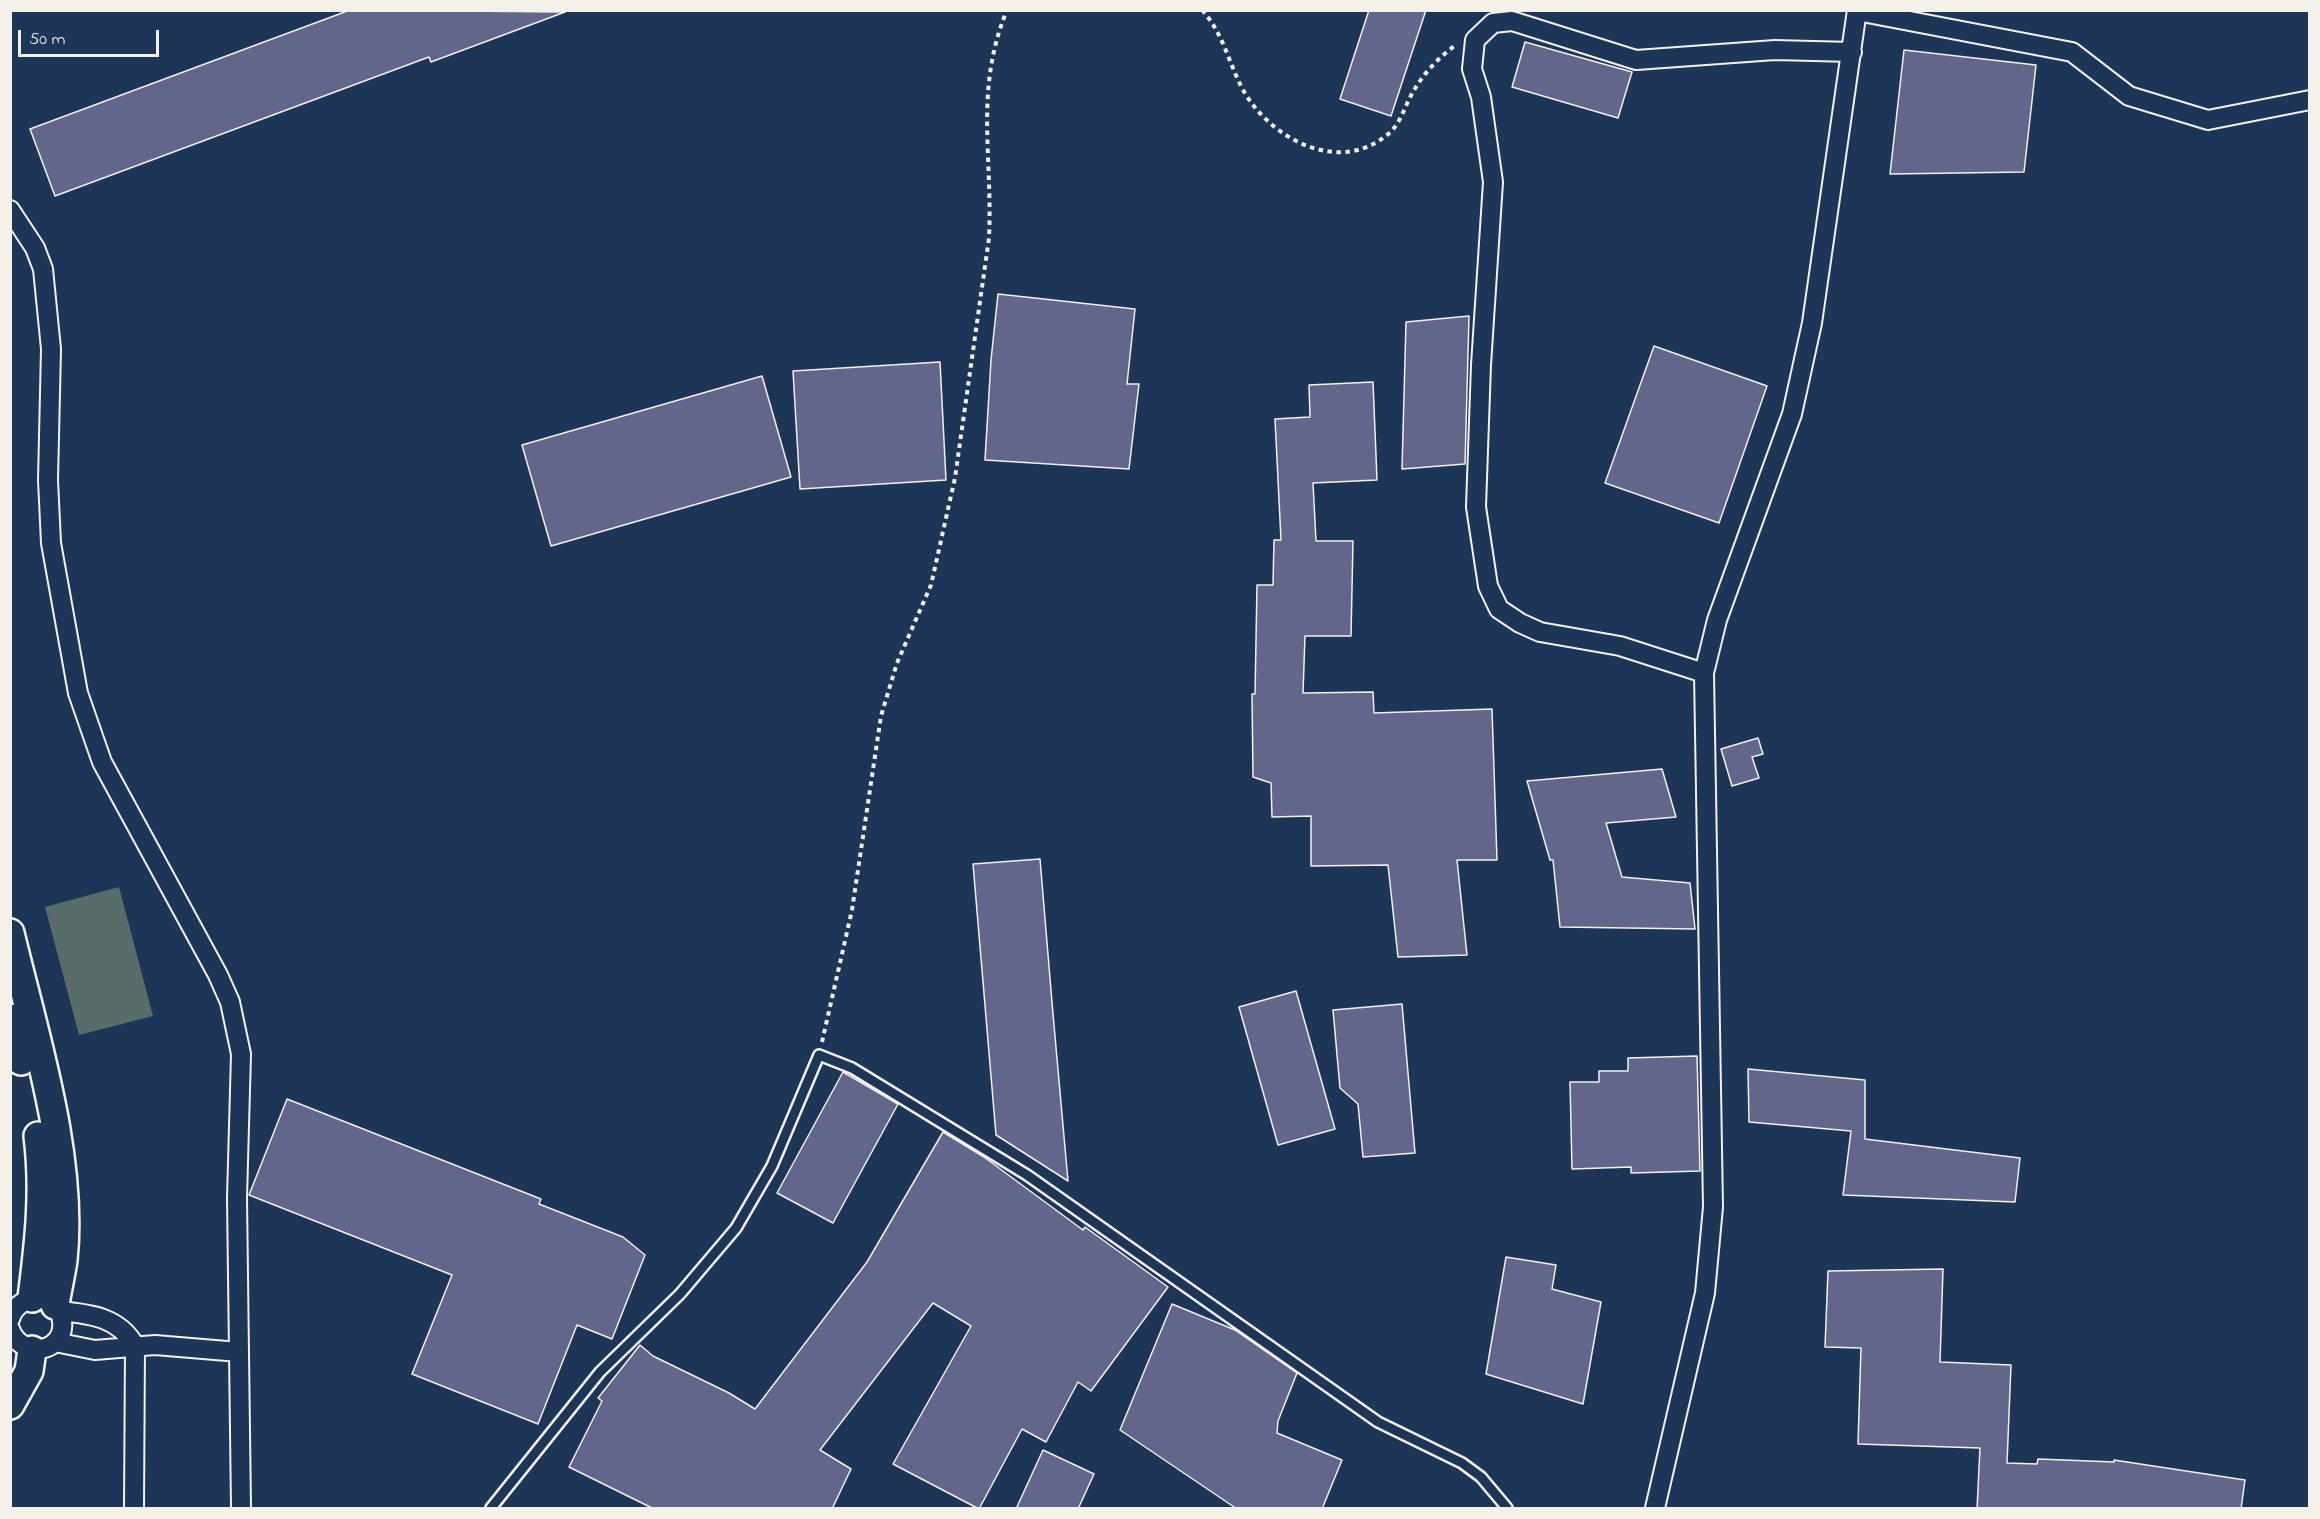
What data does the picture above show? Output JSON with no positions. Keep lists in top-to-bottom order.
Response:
{
  "scale_bar": "50 m"
}
